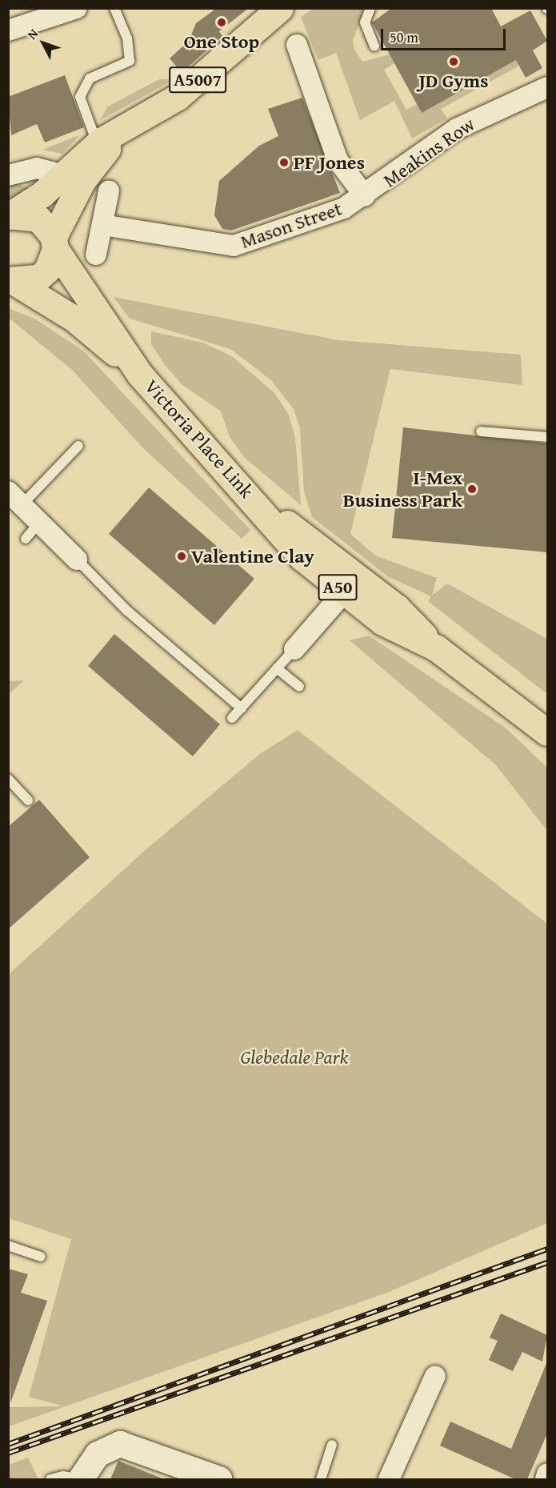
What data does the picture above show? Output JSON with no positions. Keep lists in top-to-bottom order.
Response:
{
  "streets": {
    "main road": ["A5007", "Victoria Place Link", "A50"],
    "street": ["Meakins Row", "Mason Street"]
  },
  "crossings": [
    ["A5007", "Victoria Place Link"],
    ["A5007", "A50"],
    ["Meakins Row", "Mason Street"],
    ["Victoria Place Link", "A50"]
  ],
  "parks": ["Glebedale Park"],
  "places": [
    "One Stop",
    "JD Gyms",
    "PF Jones",
    "I-Mex Business Park",
    "Valentine Clay"
  ],
  "scale_bar": "50 m",
  "north": "top left"
}
